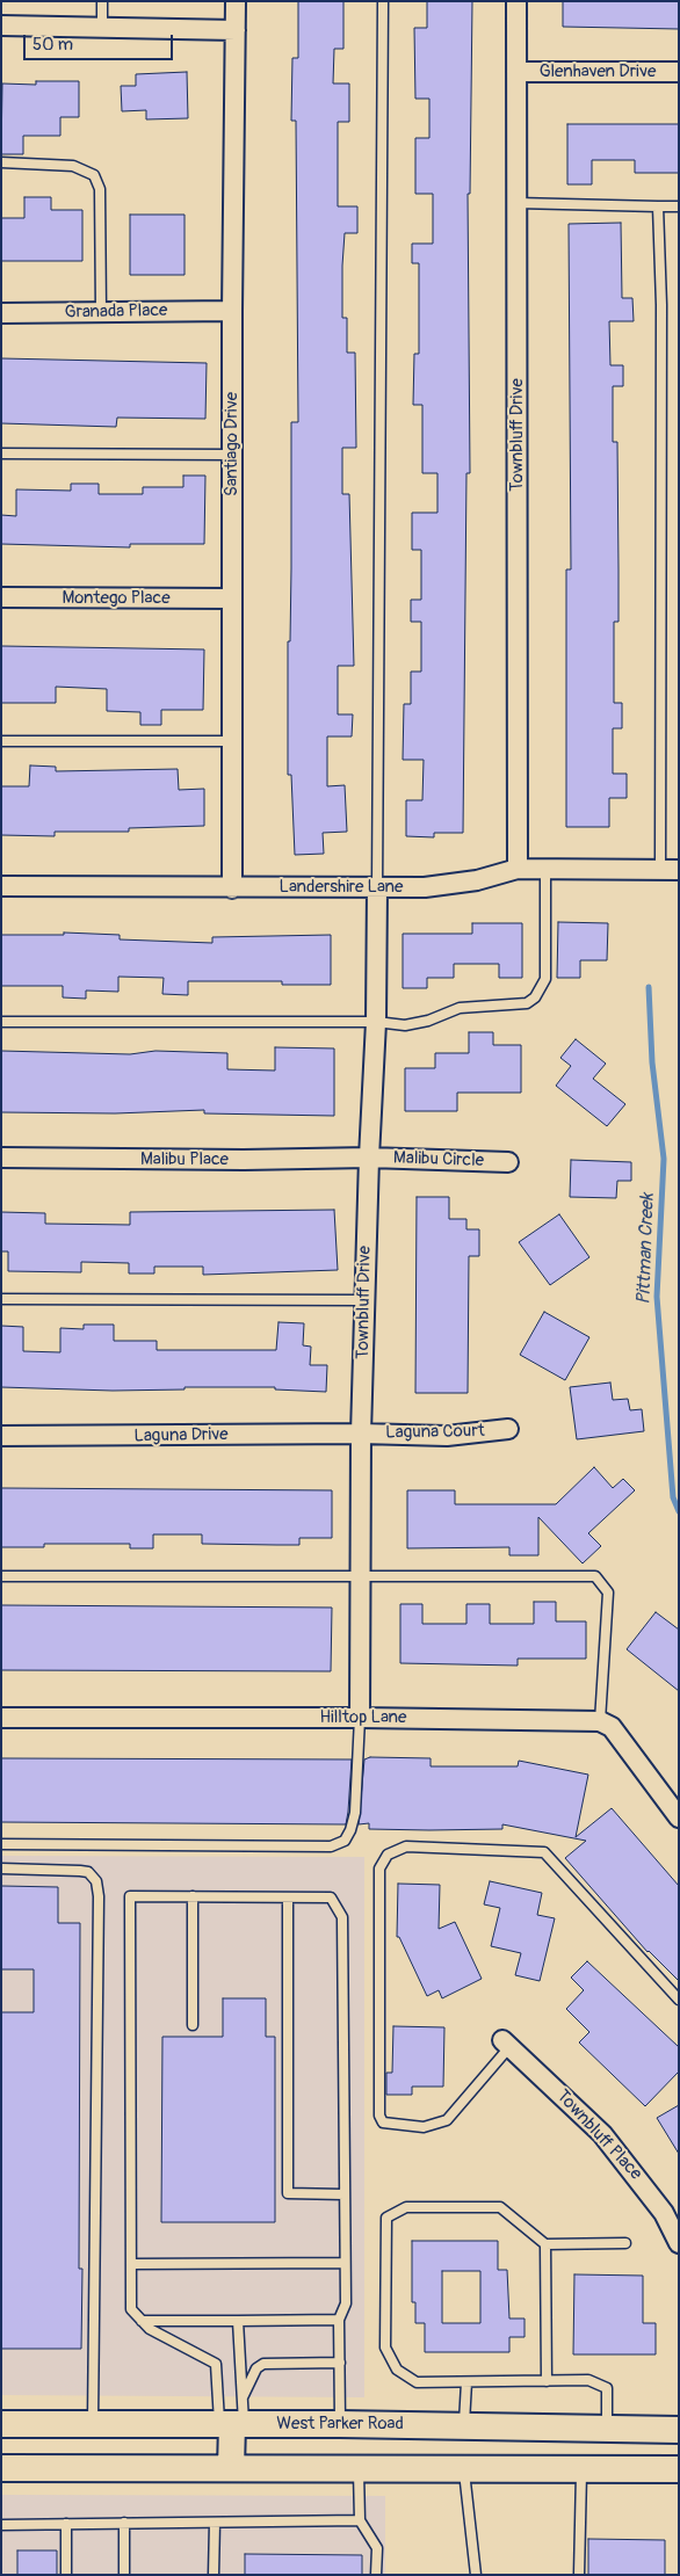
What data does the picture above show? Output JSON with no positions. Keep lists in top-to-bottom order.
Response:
{
  "streets": {
    "main road": ["West Parker Road"],
    "street": [
      "Glenhaven Drive",
      "Granada Place",
      "Townbluff Drive",
      "Santiago Drive",
      "Montego Place",
      "Landershire Lane",
      "Malibu Place",
      "Malibu Circle",
      "Laguna Court",
      "Laguna Drive",
      "Hilltop Lane",
      "Townbluff Place"
    ]
  },
  "crossings": [
    ["Glenhaven Drive", "Townbluff Drive"],
    ["Granada Place", "Santiago Drive"],
    ["Townbluff Drive", "Landershire Lane"],
    ["Townbluff Drive", "Malibu Place"],
    ["Townbluff Drive", "Malibu Circle"],
    ["Townbluff Drive", "Laguna Court"],
    ["Townbluff Drive", "Laguna Drive"],
    ["Townbluff Drive", "Hilltop Lane"],
    ["Santiago Drive", "Montego Place"],
    ["Santiago Drive", "Landershire Lane"],
    ["Malibu Place", "Malibu Circle"],
    ["Laguna Court", "Laguna Drive"]
  ],
  "water": ["Pittman Creek"],
  "scale_bar": "50 m"
}
